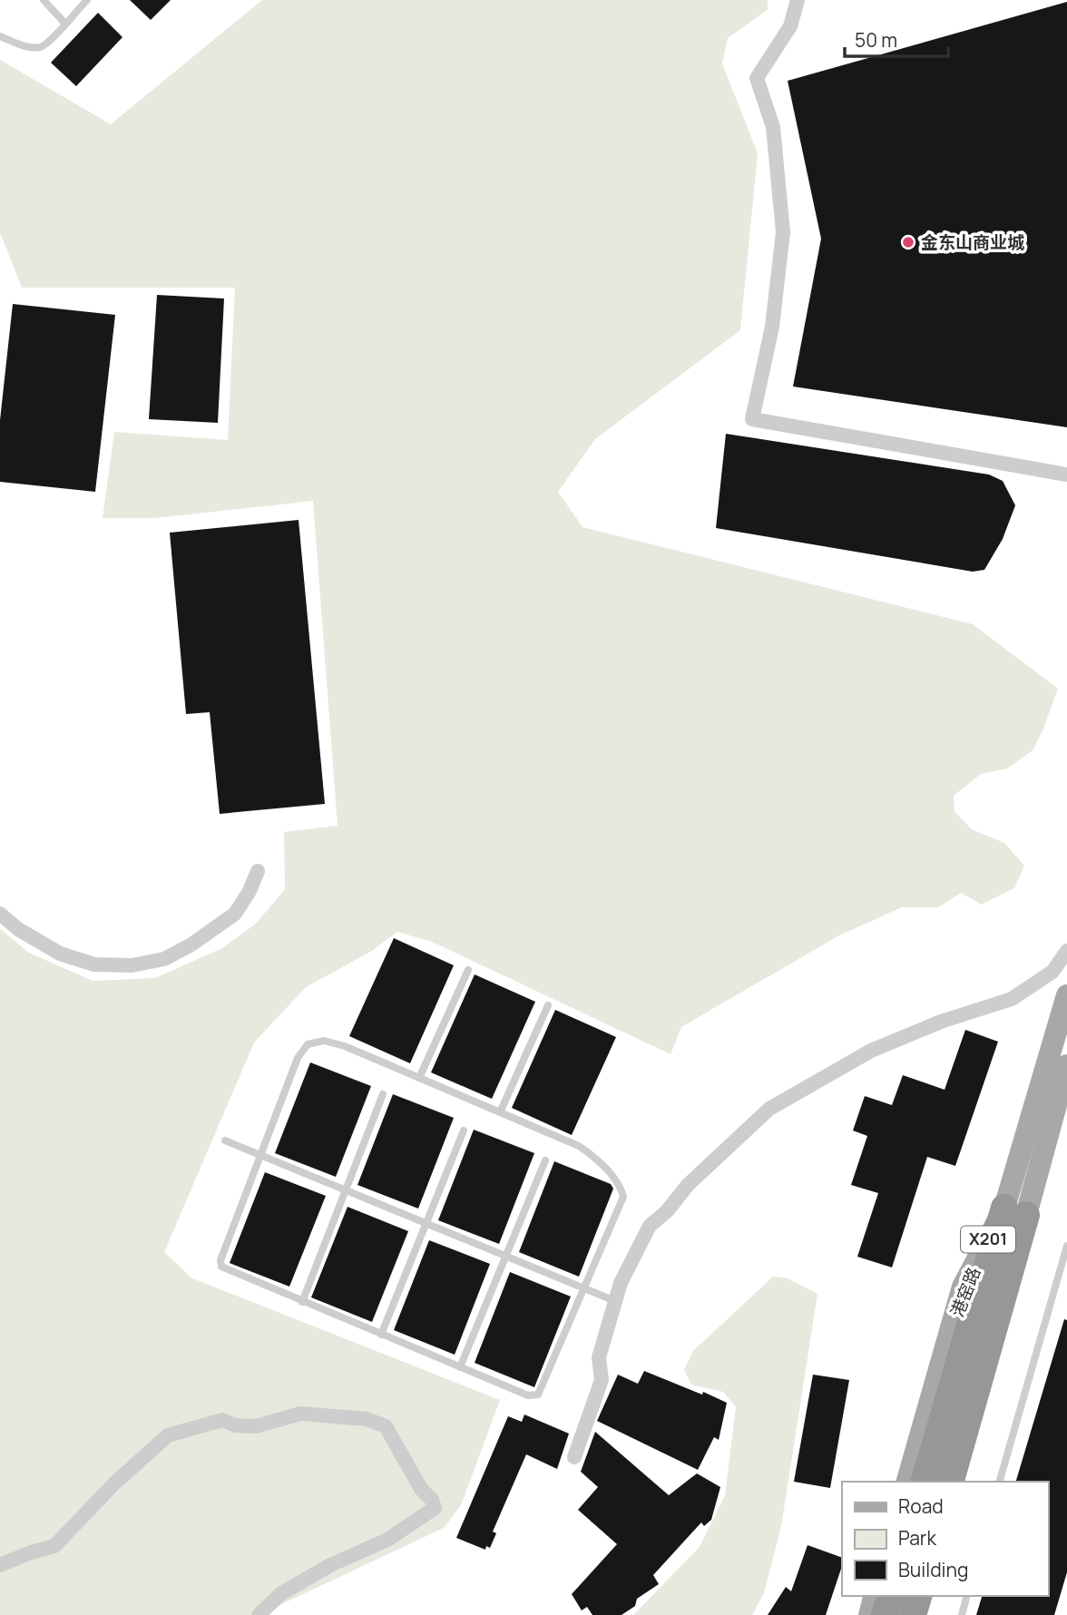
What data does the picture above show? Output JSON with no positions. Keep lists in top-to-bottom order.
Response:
{
  "streets": {
    "main road": ["X201", "港窑路"]
  },
  "places": ["金东山商业城"],
  "legend": ["Road", "Park", "Building"],
  "scale_bar": "50 m"
}
